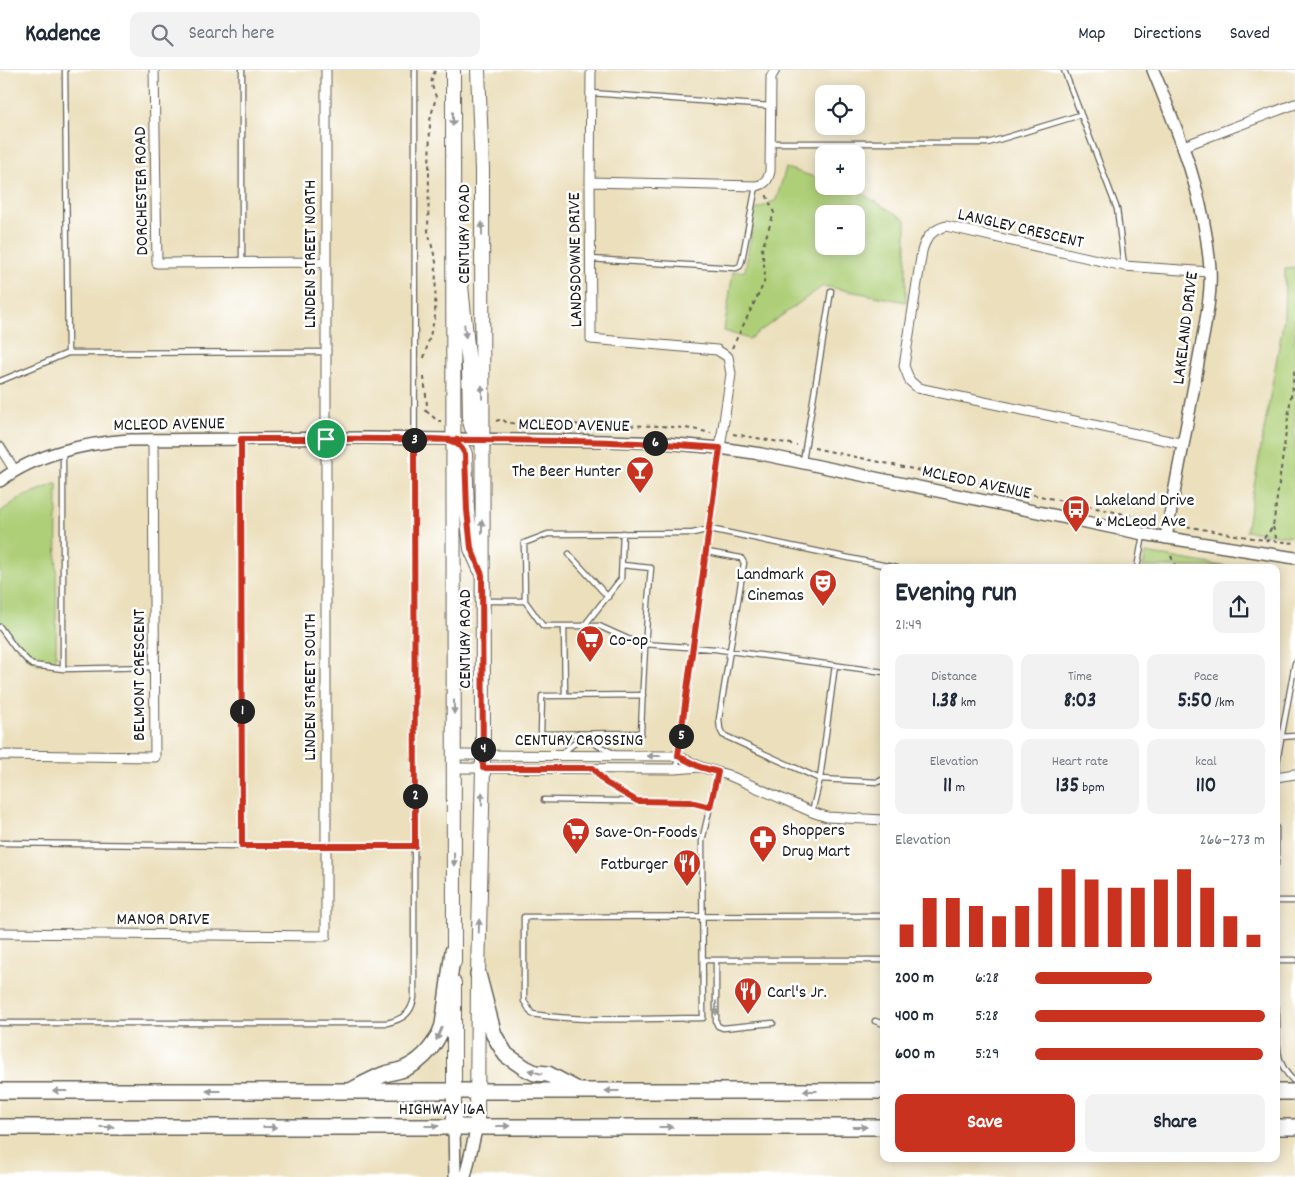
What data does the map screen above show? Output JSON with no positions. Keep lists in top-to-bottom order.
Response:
{
  "streets": {
    "main road": ["CENTURY ROAD", "HIGHWAY 16A"],
    "street": [
      "DORCHESTER ROAD",
      "LANGLEY CRESCENT",
      "LINDEN STREET NORTH",
      "LANDSDOWNE DRIVE",
      "LAKELAND DRIVE",
      "MCLEOD AVENUE",
      "BELMONT CRESCENT",
      "LINDEN STREET SOUTH",
      "CENTURY CROSSING",
      "MANOR DRIVE"
    ]
  },
  "crossings": [
    ["DORCHESTER ROAD", "LINDEN STREET NORTH"],
    ["LANGLEY CRESCENT", "LAKELAND DRIVE"],
    ["CENTURY ROAD", "MCLEOD AVENUE"],
    ["CENTURY ROAD", "CENTURY CROSSING"],
    ["CENTURY ROAD", "HIGHWAY 16A"],
    ["LINDEN STREET NORTH", "MCLEOD AVENUE"],
    ["LINDEN STREET NORTH", "LINDEN STREET SOUTH"],
    ["LAKELAND DRIVE", "MCLEOD AVENUE"],
    ["MCLEOD AVENUE", "BELMONT CRESCENT"],
    ["MCLEOD AVENUE", "LINDEN STREET SOUTH"],
    ["LINDEN STREET SOUTH", "MANOR DRIVE"]
  ],
  "places": {
    "bar": ["The Beer Hunter"],
    "bus stop": ["Lakeland Drive & McLeod Ave"],
    "theatre": ["Landmark Cinemas"],
    "supermarket": ["Co-op", "Save-On-Foods"],
    "pharmacy": ["Shoppers Drug Mart"],
    "restaurant": ["Fatburger", "Carl's Jr."]
  },
  "page": {
    "header": "Kadence",
    "search": "Search here",
    "nav": ["Map", "Directions", "Saved"],
    "map_buttons": ["+", "−"],
    "pins": [
      "3",
      "6",
      "1",
      "5",
      "4",
      "2"
    ],
    "heading": ["Evening run", "21:49"],
    "stats": [
      ["Distance", "1.38 km"],
      ["Time", "8:03"],
      ["Pace", "5:50 /km"],
      ["Elevation", "11 m"],
      ["Heart rate", "135 bpm"],
      ["kcal", "110"]
    ],
    "chart": ["Elevation", "266–273 m"],
    "list": [
      {
        "name": "200 m",
        "note": "6:28"
      },
      {
        "name": "400 m",
        "note": "5:28"
      },
      {
        "name": "600 m",
        "note": "5:29"
      }
    ],
    "buttons": ["Save", "Share"]
  }
}
